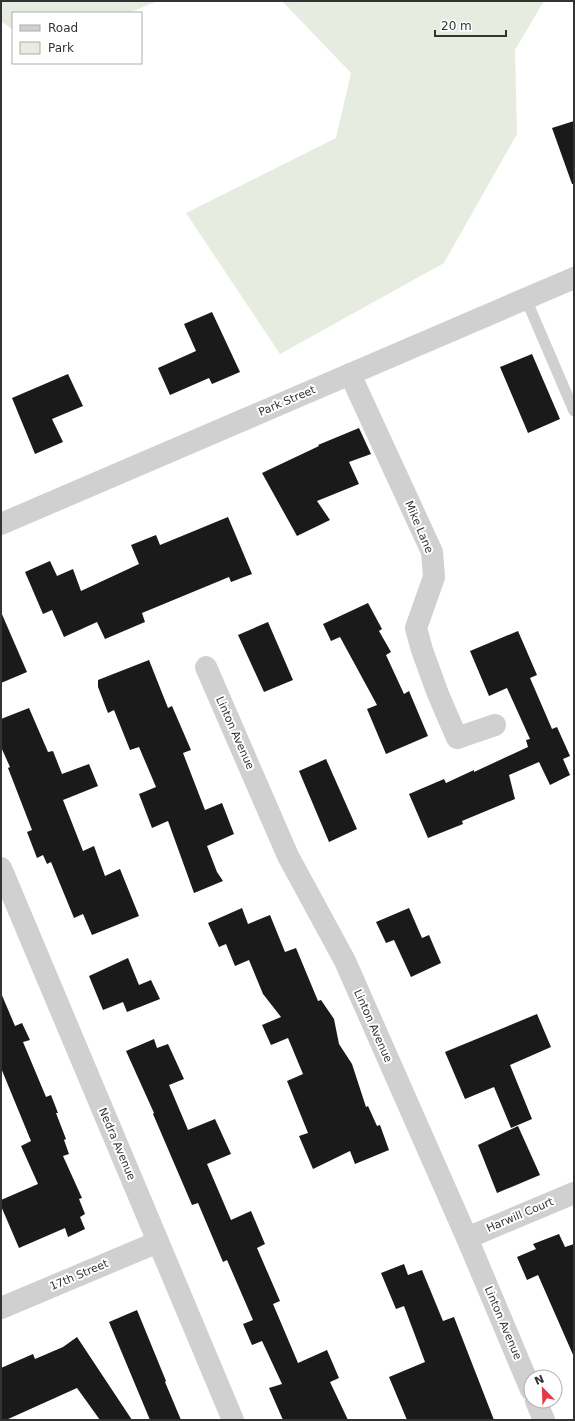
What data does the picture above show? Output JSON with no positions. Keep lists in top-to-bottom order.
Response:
{
  "streets": {
    "street": [
      "Park Street",
      "Mike Lane",
      "Linton Avenue",
      "Nedra Avenue",
      "Harwill Court",
      "17th Street"
    ]
  },
  "crossings": [
    ["Park Street", "Mike Lane"],
    ["Linton Avenue", "Harwill Court"],
    ["Nedra Avenue", "17th Street"]
  ],
  "legend": ["Road", "Park"],
  "scale_bar": "20 m",
  "north": "top left"
}
